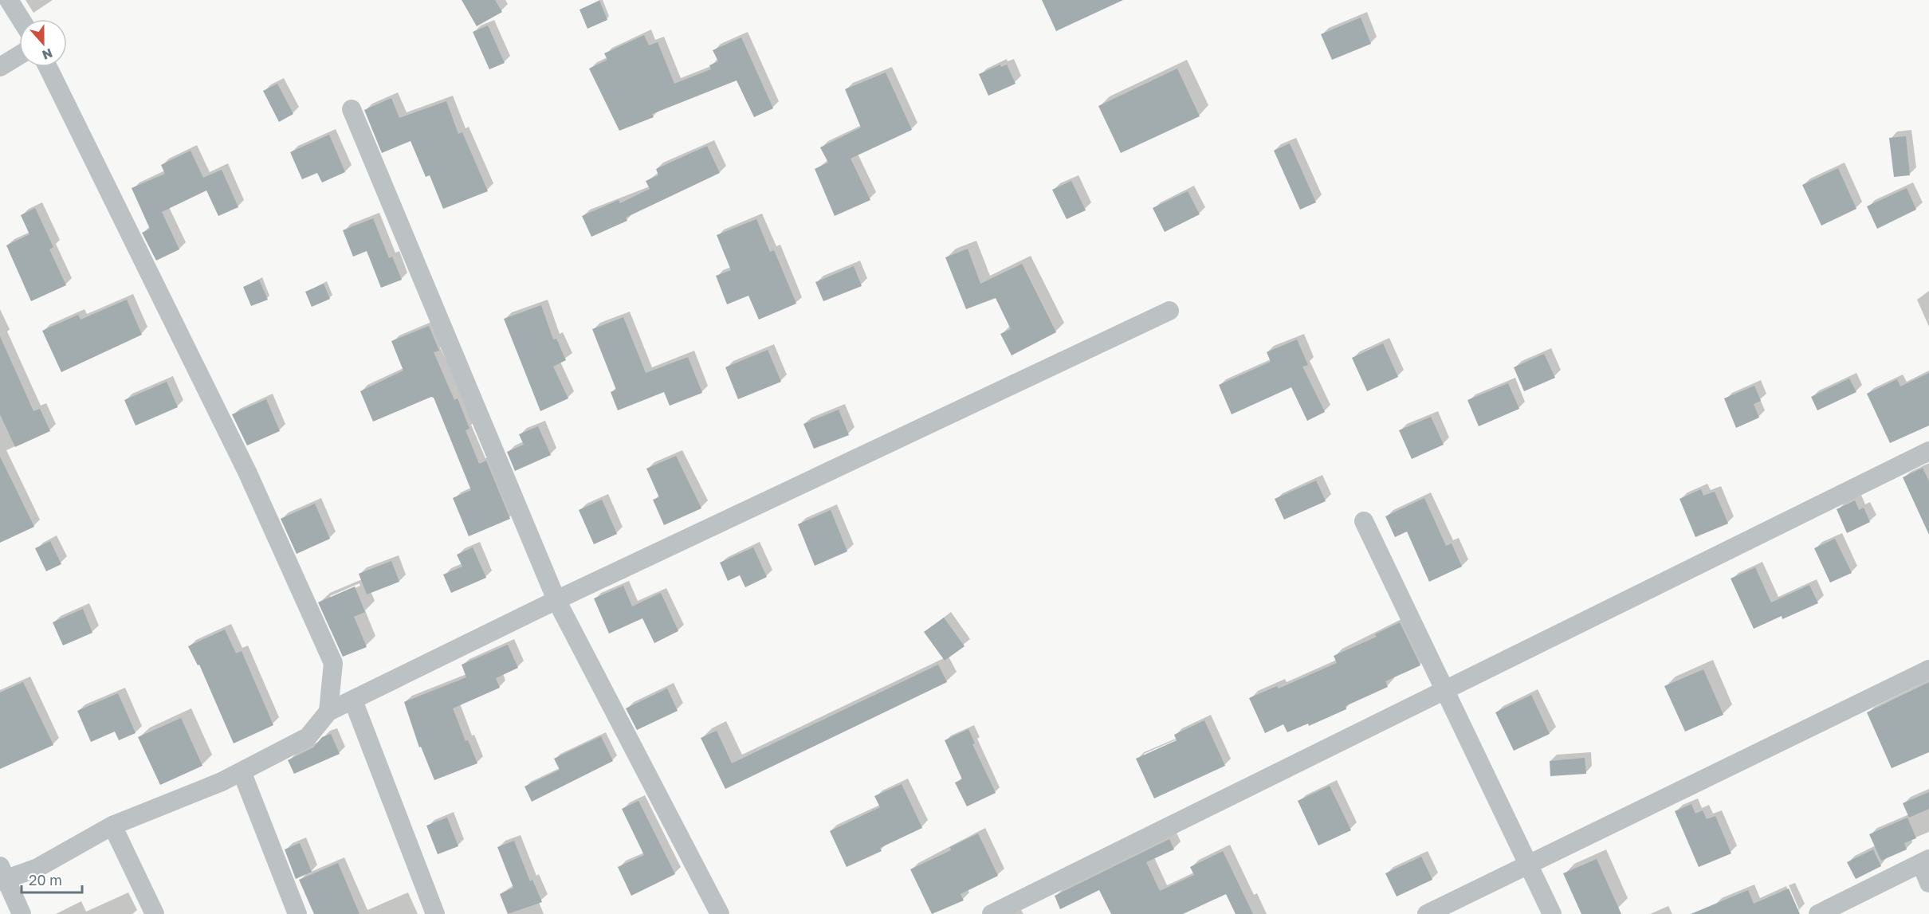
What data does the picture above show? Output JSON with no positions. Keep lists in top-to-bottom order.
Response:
{
  "scale_bar": "20 m",
  "north": "bottom"
}
